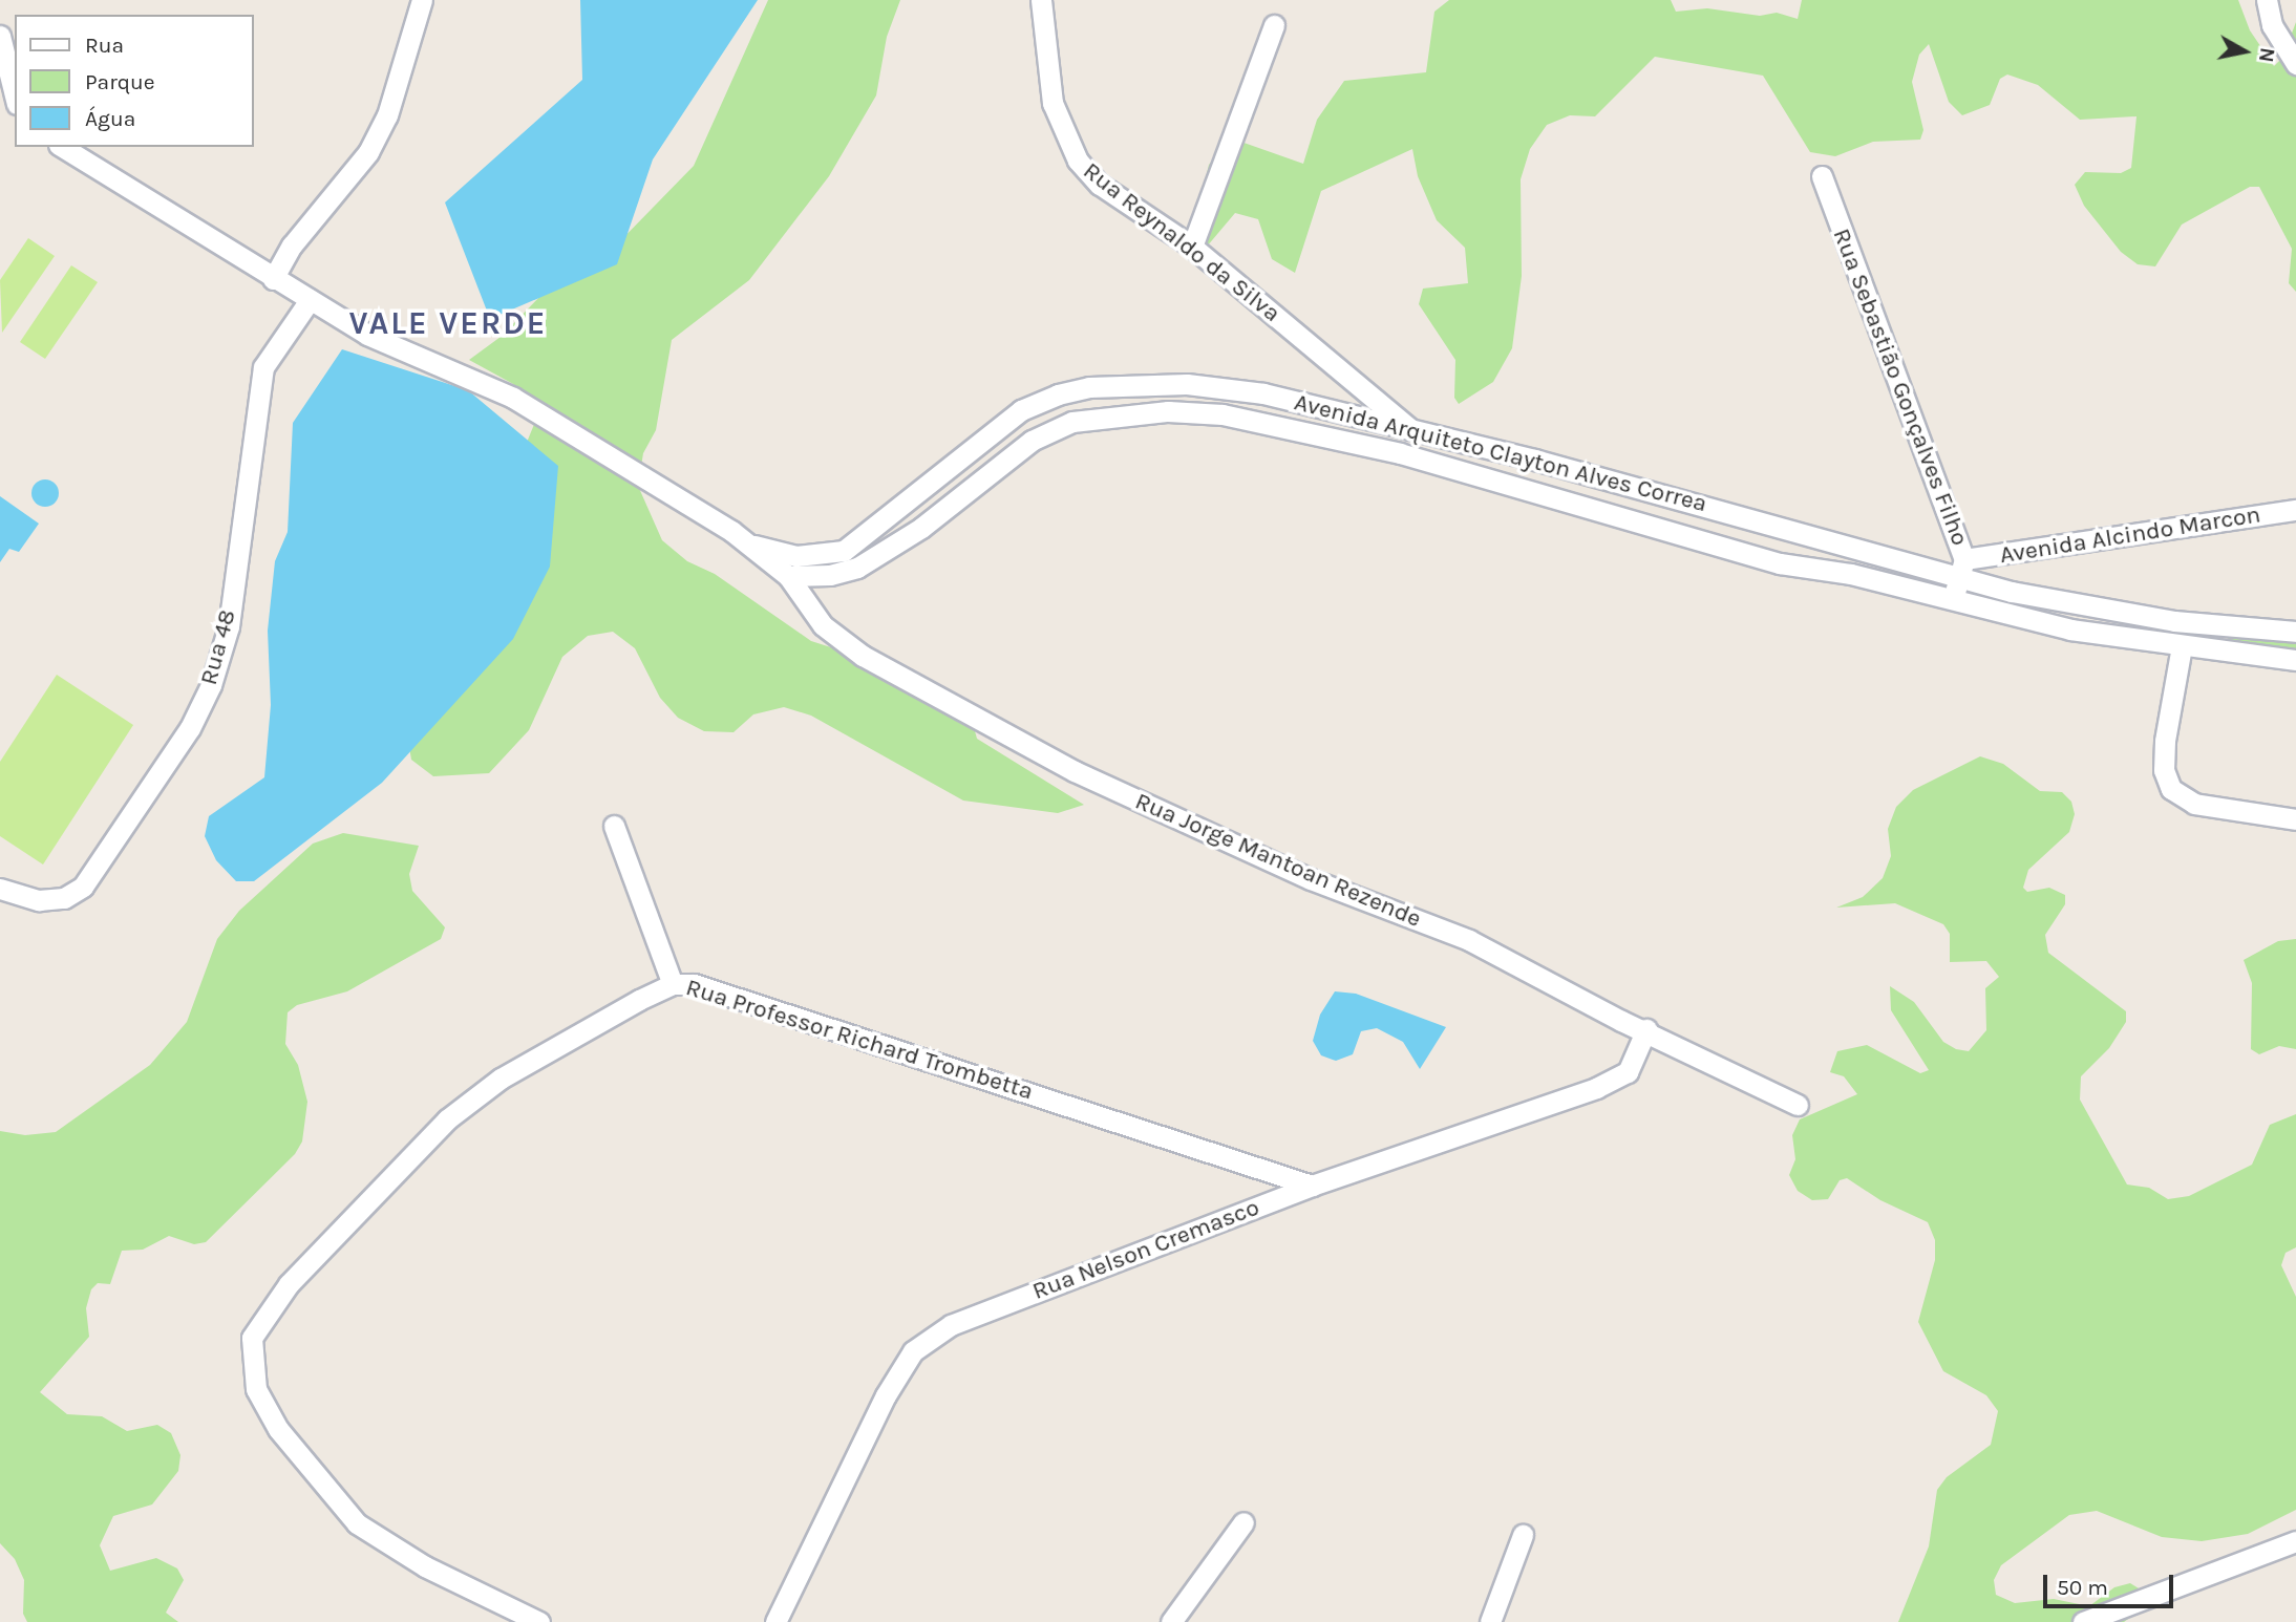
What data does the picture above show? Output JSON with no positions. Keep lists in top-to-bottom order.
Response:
{
  "streets": {
    "street": [
      "Rua Reynaldo da Silva",
      "Rua Sebastião Gonçalves Filho",
      "Avenida Arquiteto Clayton Alves Correa",
      "Avenida Alcindo Marcon",
      "Rua 48",
      "Rua Jorge Mantoan Rezende",
      "Rua Professor Richard Trombetta",
      "Rua Nelson Cremasco"
    ]
  },
  "crossings": [
    ["Rua Reynaldo da Silva", "Avenida Arquiteto Clayton Alves Correa"],
    ["Rua Sebastião Gonçalves Filho", "Avenida Arquiteto Clayton Alves Correa"],
    ["Rua Sebastião Gonçalves Filho", "Avenida Alcindo Marcon"],
    ["Avenida Arquiteto Clayton Alves Correa", "Rua Jorge Mantoan Rezende"],
    ["Rua Jorge Mantoan Rezende", "Rua Nelson Cremasco"],
    ["Rua Professor Richard Trombetta", "Rua Nelson Cremasco"]
  ],
  "districts": ["VALE VERDE"],
  "legend": ["Rua", "Parque", "Água"],
  "scale_bar": "50 m",
  "north": "right"
}
